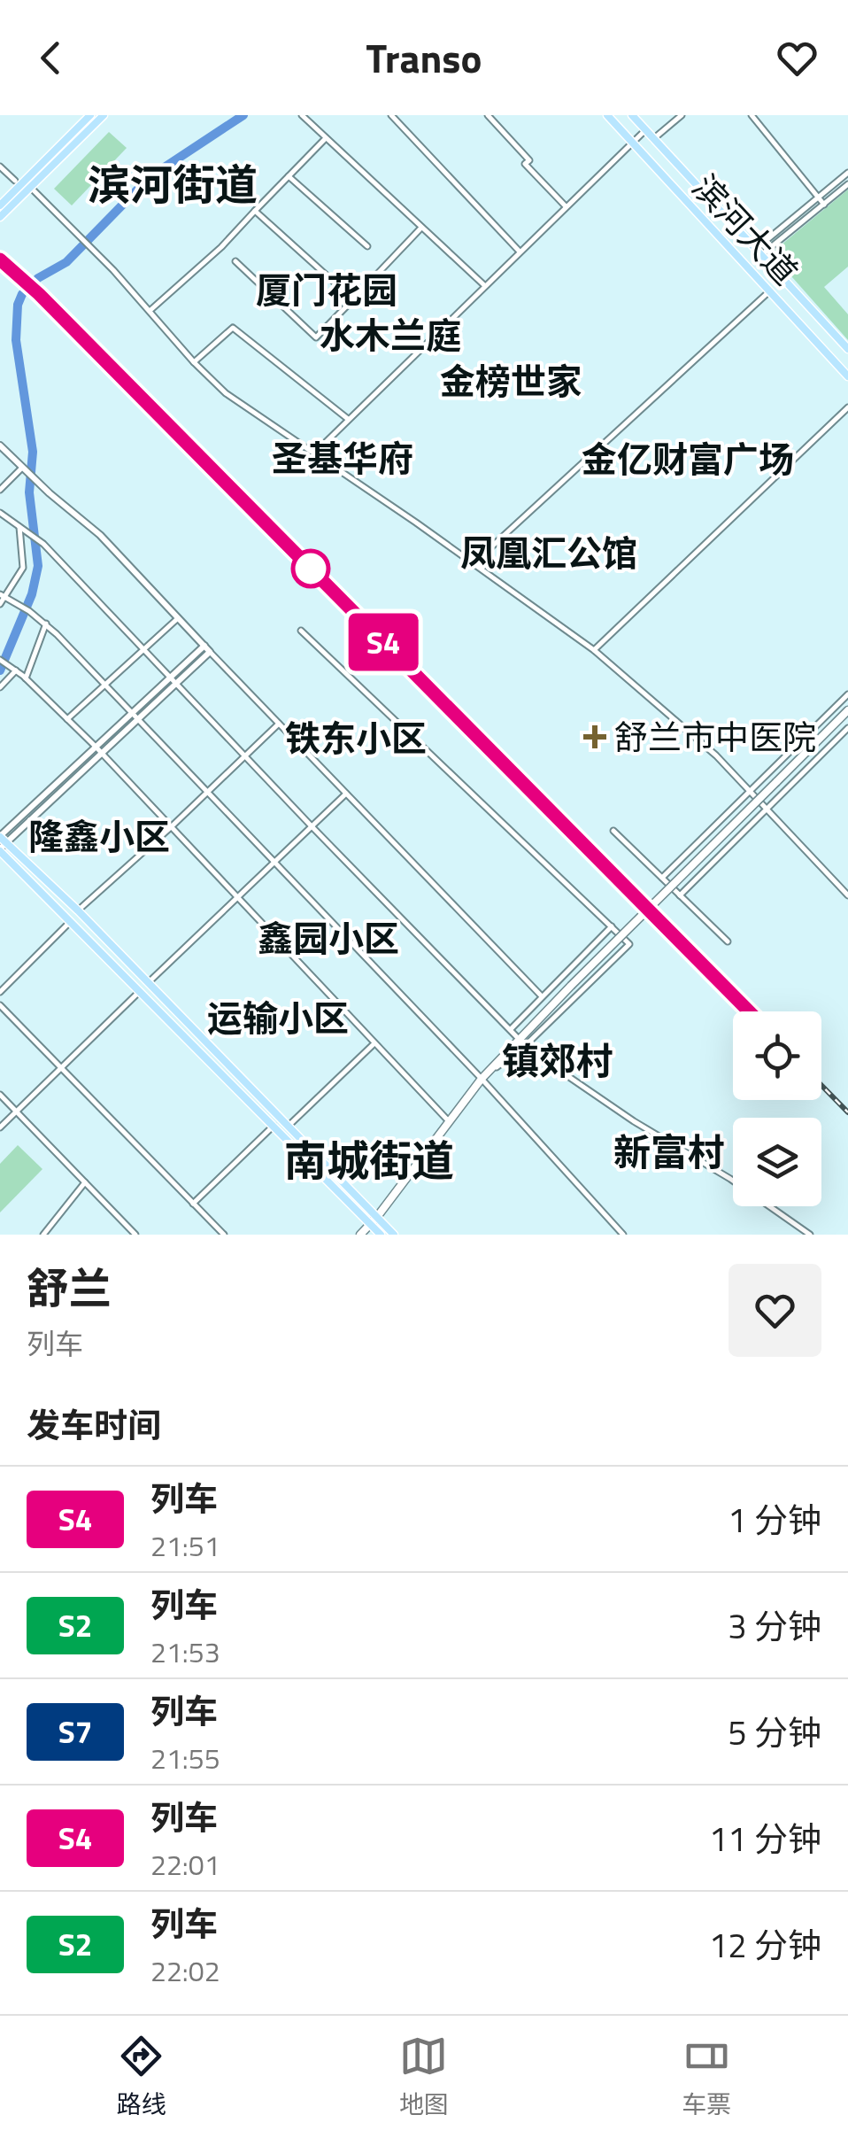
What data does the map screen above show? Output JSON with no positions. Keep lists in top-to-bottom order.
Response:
{
  "streets": {
    "main road": ["滨河大道"]
  },
  "districts": [
    "滨河街道",
    "厦门花园",
    "水木兰庭",
    "金榜世家",
    "圣基华府",
    "金亿财富广场",
    "凤凰汇公馆",
    "铁东小区",
    "隆鑫小区",
    "鑫园小区",
    "运输小区",
    "镇郊村",
    "新富村",
    "南城街道"
  ],
  "places": {
    "health": ["舒兰市中医院"]
  },
  "page": {
    "header": "Transo",
    "on_map": "S4",
    "heading": [
      ["舒兰", "列车"],
      "发车时间"
    ],
    "list": [
      {
        "mark": "S4",
        "name": "列车",
        "note": "21:51",
        "value": "1 分钟"
      },
      {
        "mark": "S2",
        "name": "列车",
        "note": "21:53",
        "value": "3 分钟"
      },
      {
        "mark": "S7",
        "name": "列车",
        "note": "21:55",
        "value": "5 分钟"
      },
      {
        "mark": "S4",
        "name": "列车",
        "note": "22:01",
        "value": "11 分钟"
      },
      {
        "mark": "S2",
        "name": "列车",
        "note": "22:02",
        "value": "12 分钟"
      }
    ],
    "tabs": ["路线", "地图", "车票"]
  }
}
